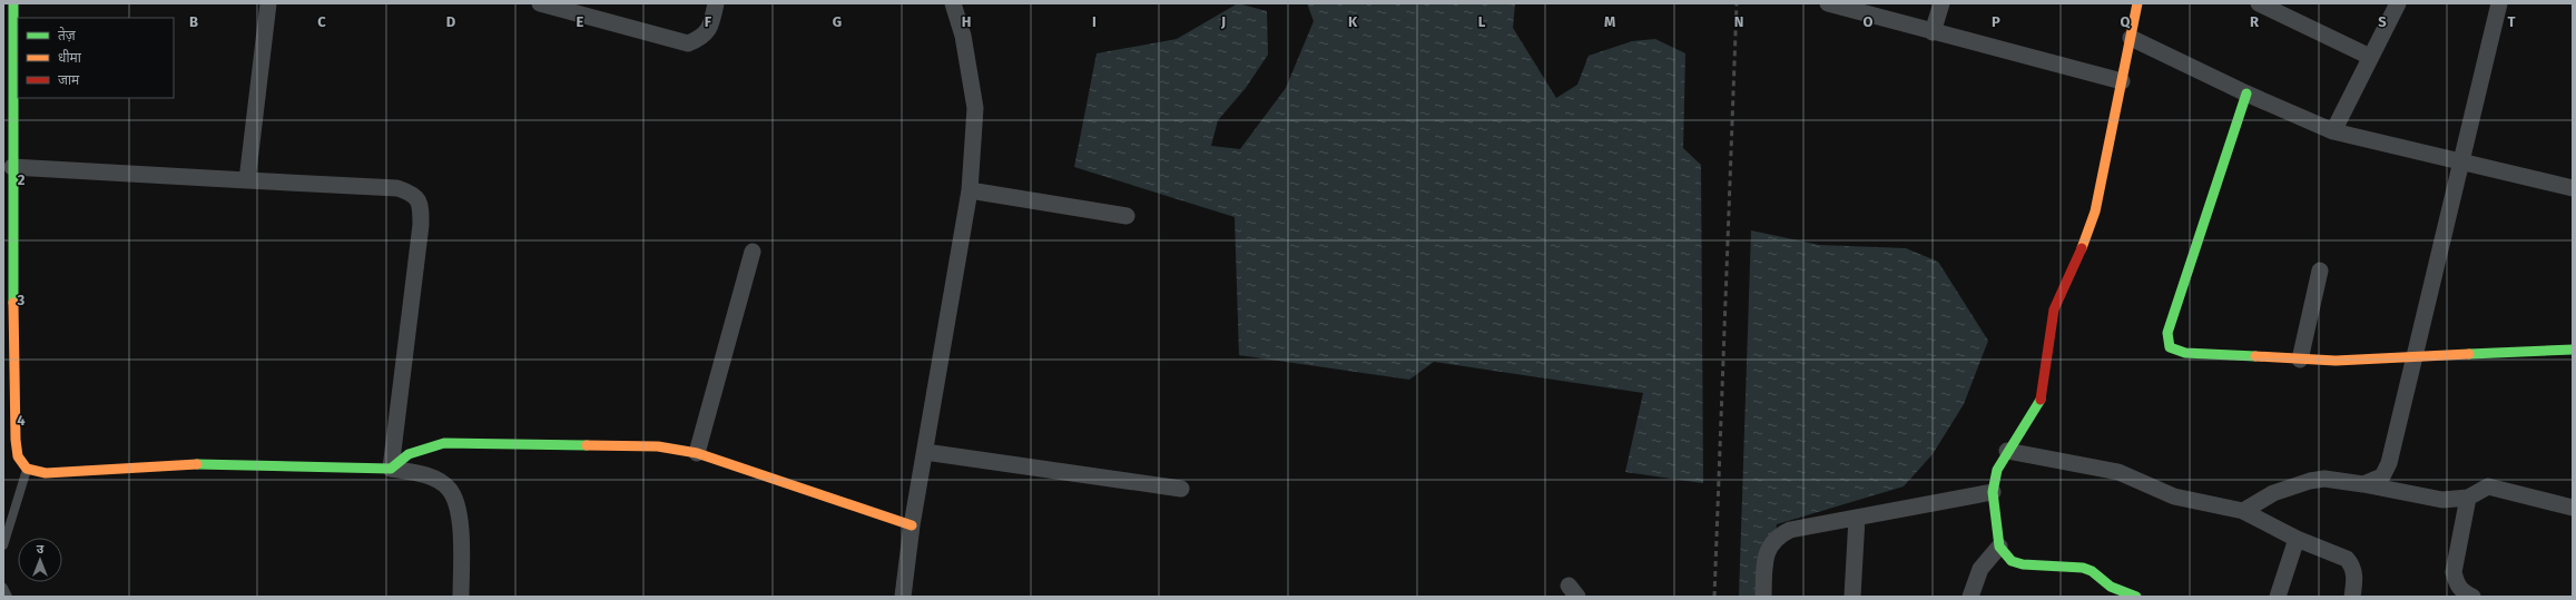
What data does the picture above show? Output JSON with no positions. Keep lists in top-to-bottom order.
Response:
{
  "legend": ["तेज़", "धीमा", "जाम"],
  "north": "top",
  "grid": {
    "columns": [
      "B",
      "C",
      "D",
      "E",
      "F",
      "G",
      "H",
      "I",
      "J",
      "K",
      "L",
      "M",
      "N",
      "O",
      "P",
      "Q",
      "R",
      "S",
      "T"
    ],
    "rows": ["2", "3", "4"]
  }
}
